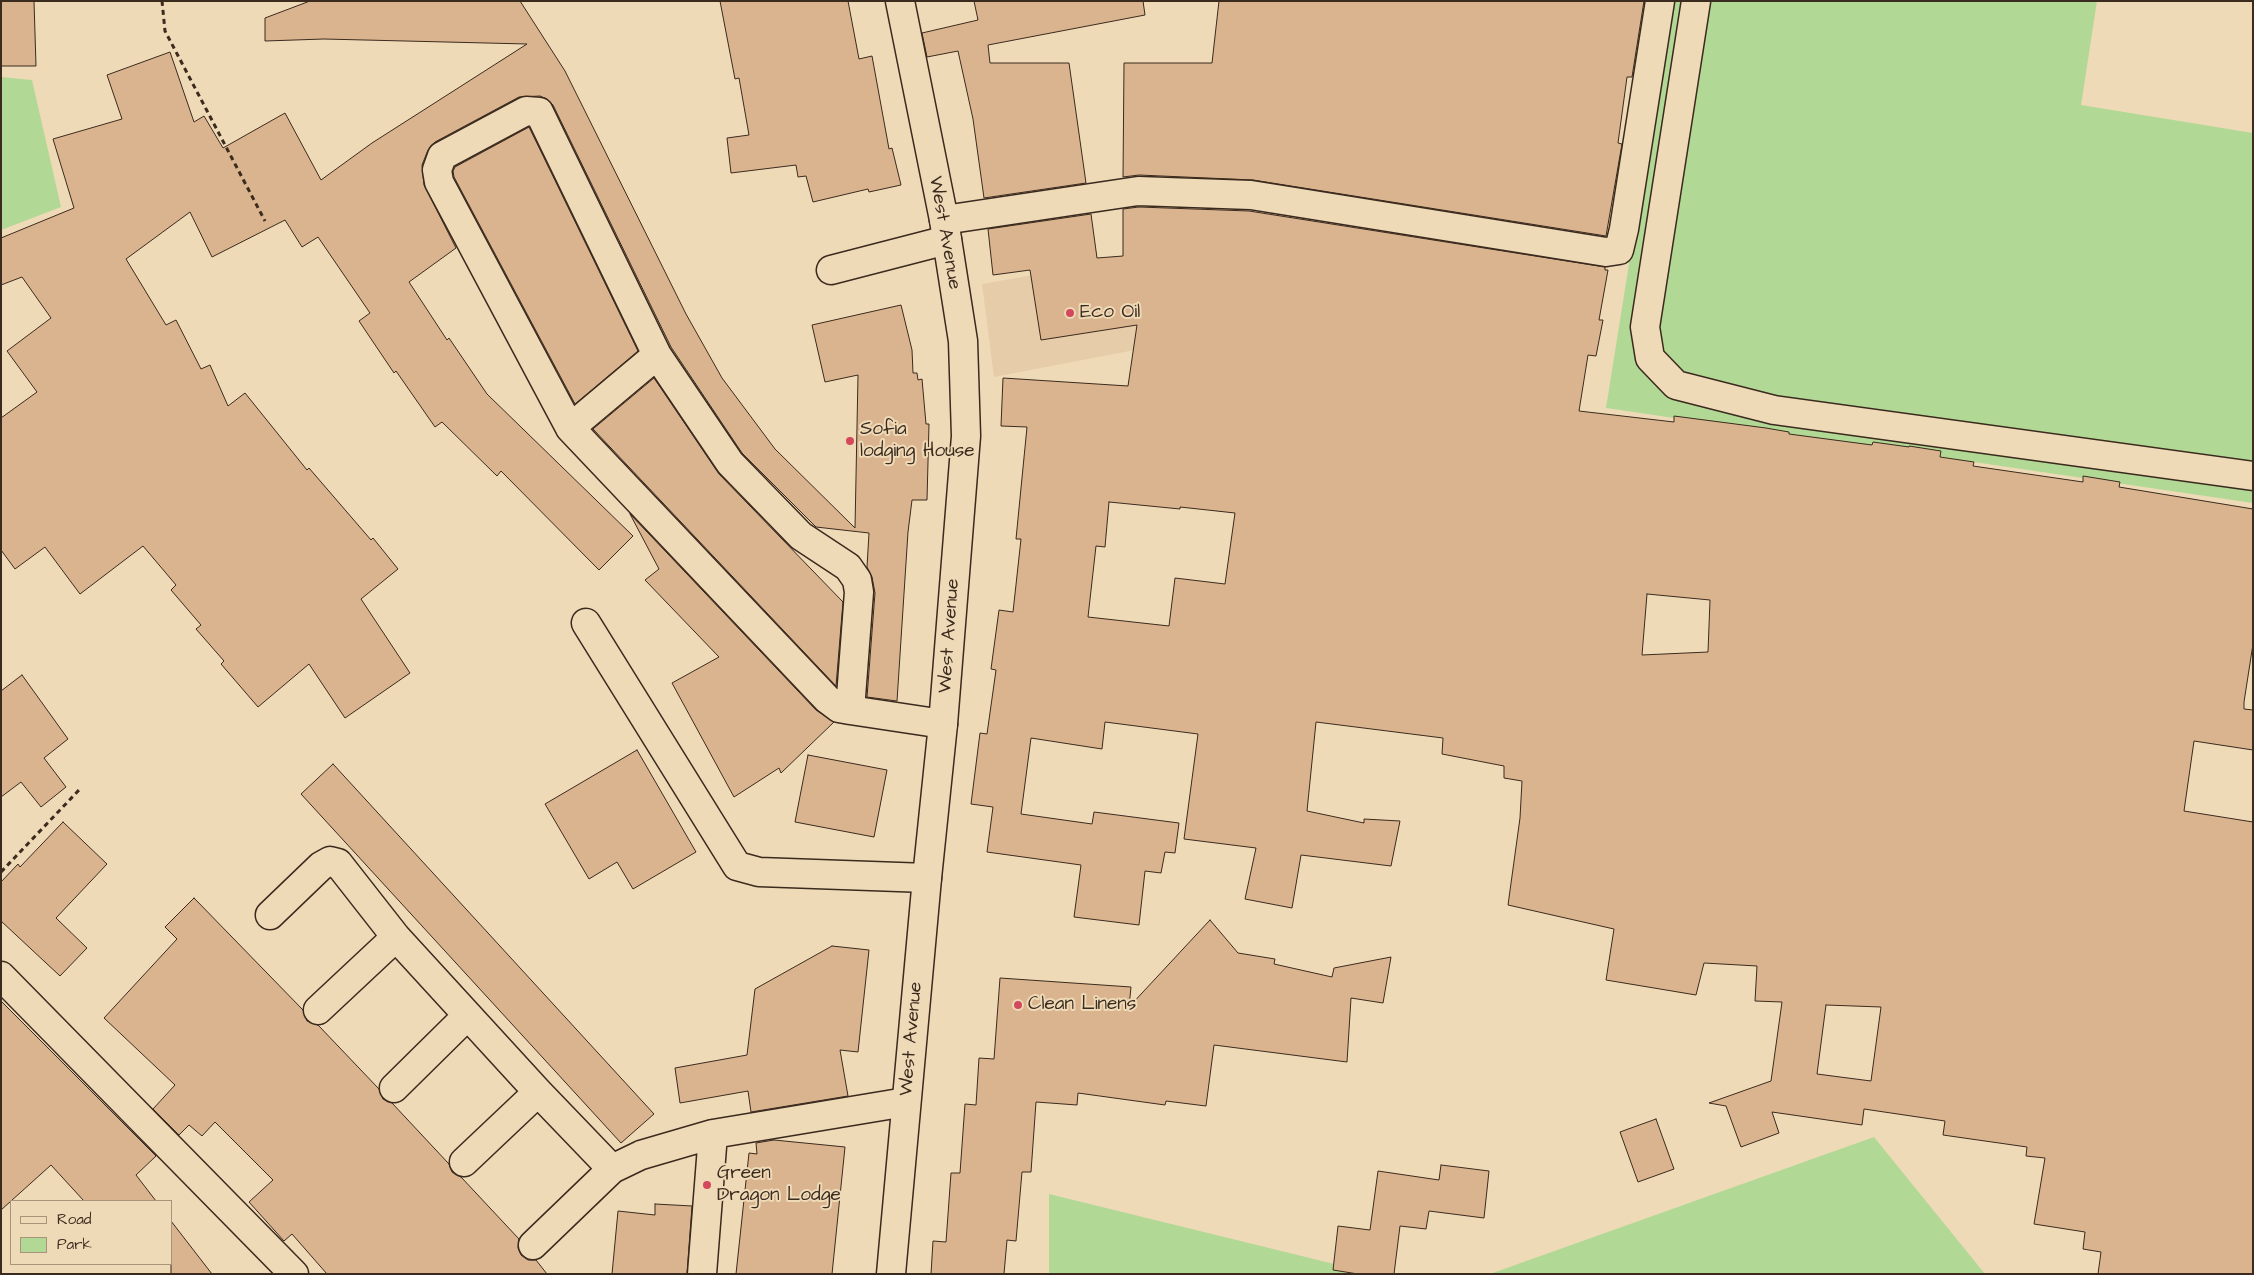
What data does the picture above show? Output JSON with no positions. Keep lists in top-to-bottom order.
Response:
{
  "streets": {
    "street": ["West Avenue"]
  },
  "places": [
    "Eco Oil",
    "Sofia lodging House",
    "Clean Linens",
    "Green Dragon Lodge"
  ],
  "legend": ["Road", "Park"]
}
